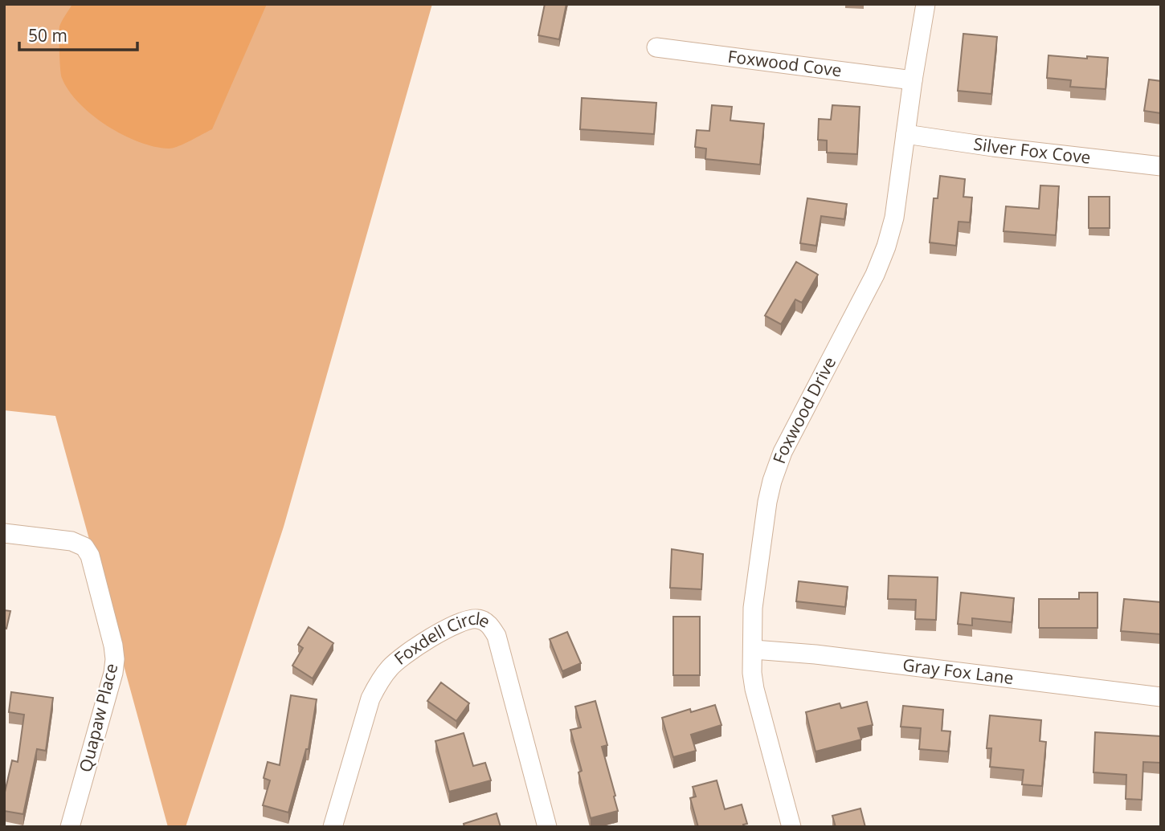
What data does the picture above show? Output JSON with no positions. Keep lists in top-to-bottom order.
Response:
{
  "streets": {
    "street": [
      "Foxwood Cove",
      "Silver Fox Cove",
      "Foxwood Drive",
      "Foxdell Circle",
      "Gray Fox Lane",
      "Quapaw Place"
    ]
  },
  "crossings": [
    ["Foxwood Cove", "Foxwood Drive"],
    ["Silver Fox Cove", "Foxwood Drive"],
    ["Foxwood Drive", "Gray Fox Lane"]
  ],
  "scale_bar": "50 m"
}
